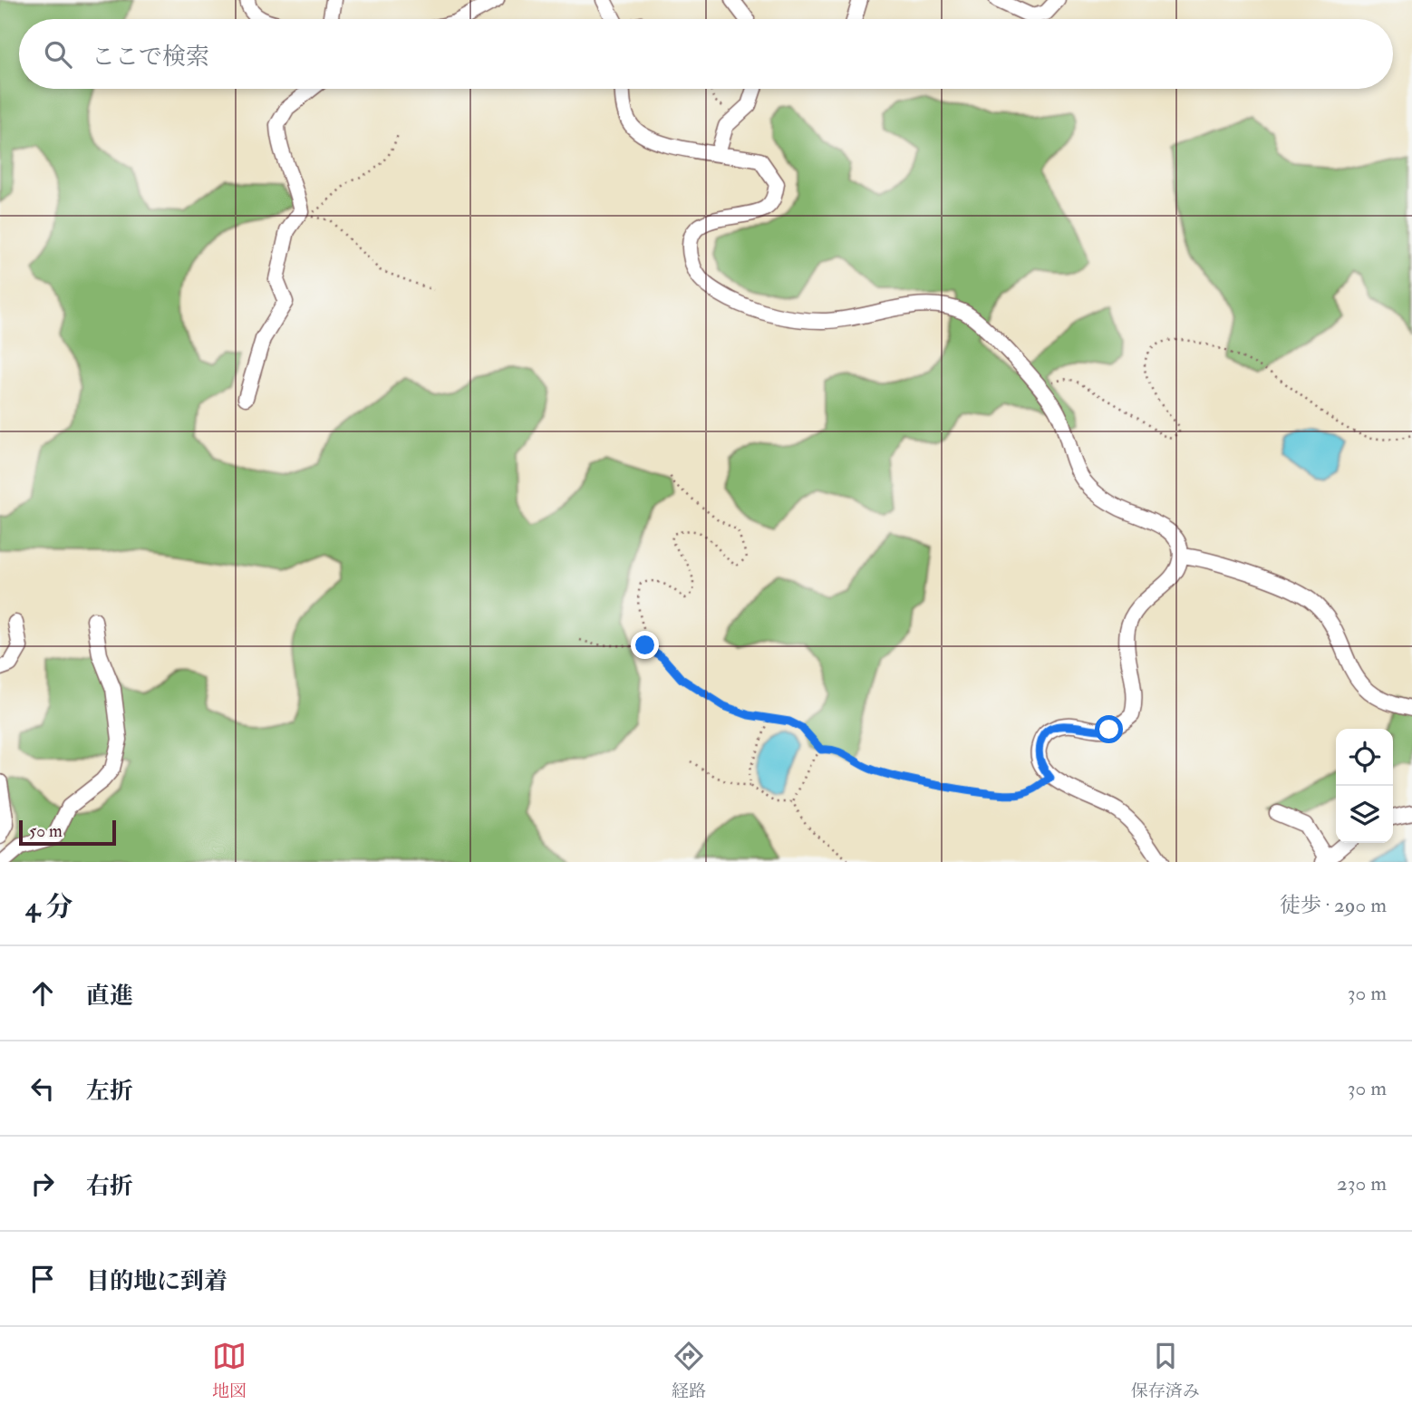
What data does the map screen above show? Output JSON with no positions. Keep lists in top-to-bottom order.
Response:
{
  "scale_bar": "50 m",
  "page": {
    "search": "ここで検索",
    "scale": "50 m",
    "heading": ["4 分", "徒歩 · 290 m"],
    "list": [
      ["直進", "30 m"],
      ["左折", "30 m"],
      ["右折", "230 m"],
      "目的地に到着"
    ],
    "nav": ["地図", "経路", "保存済み"]
  }
}
